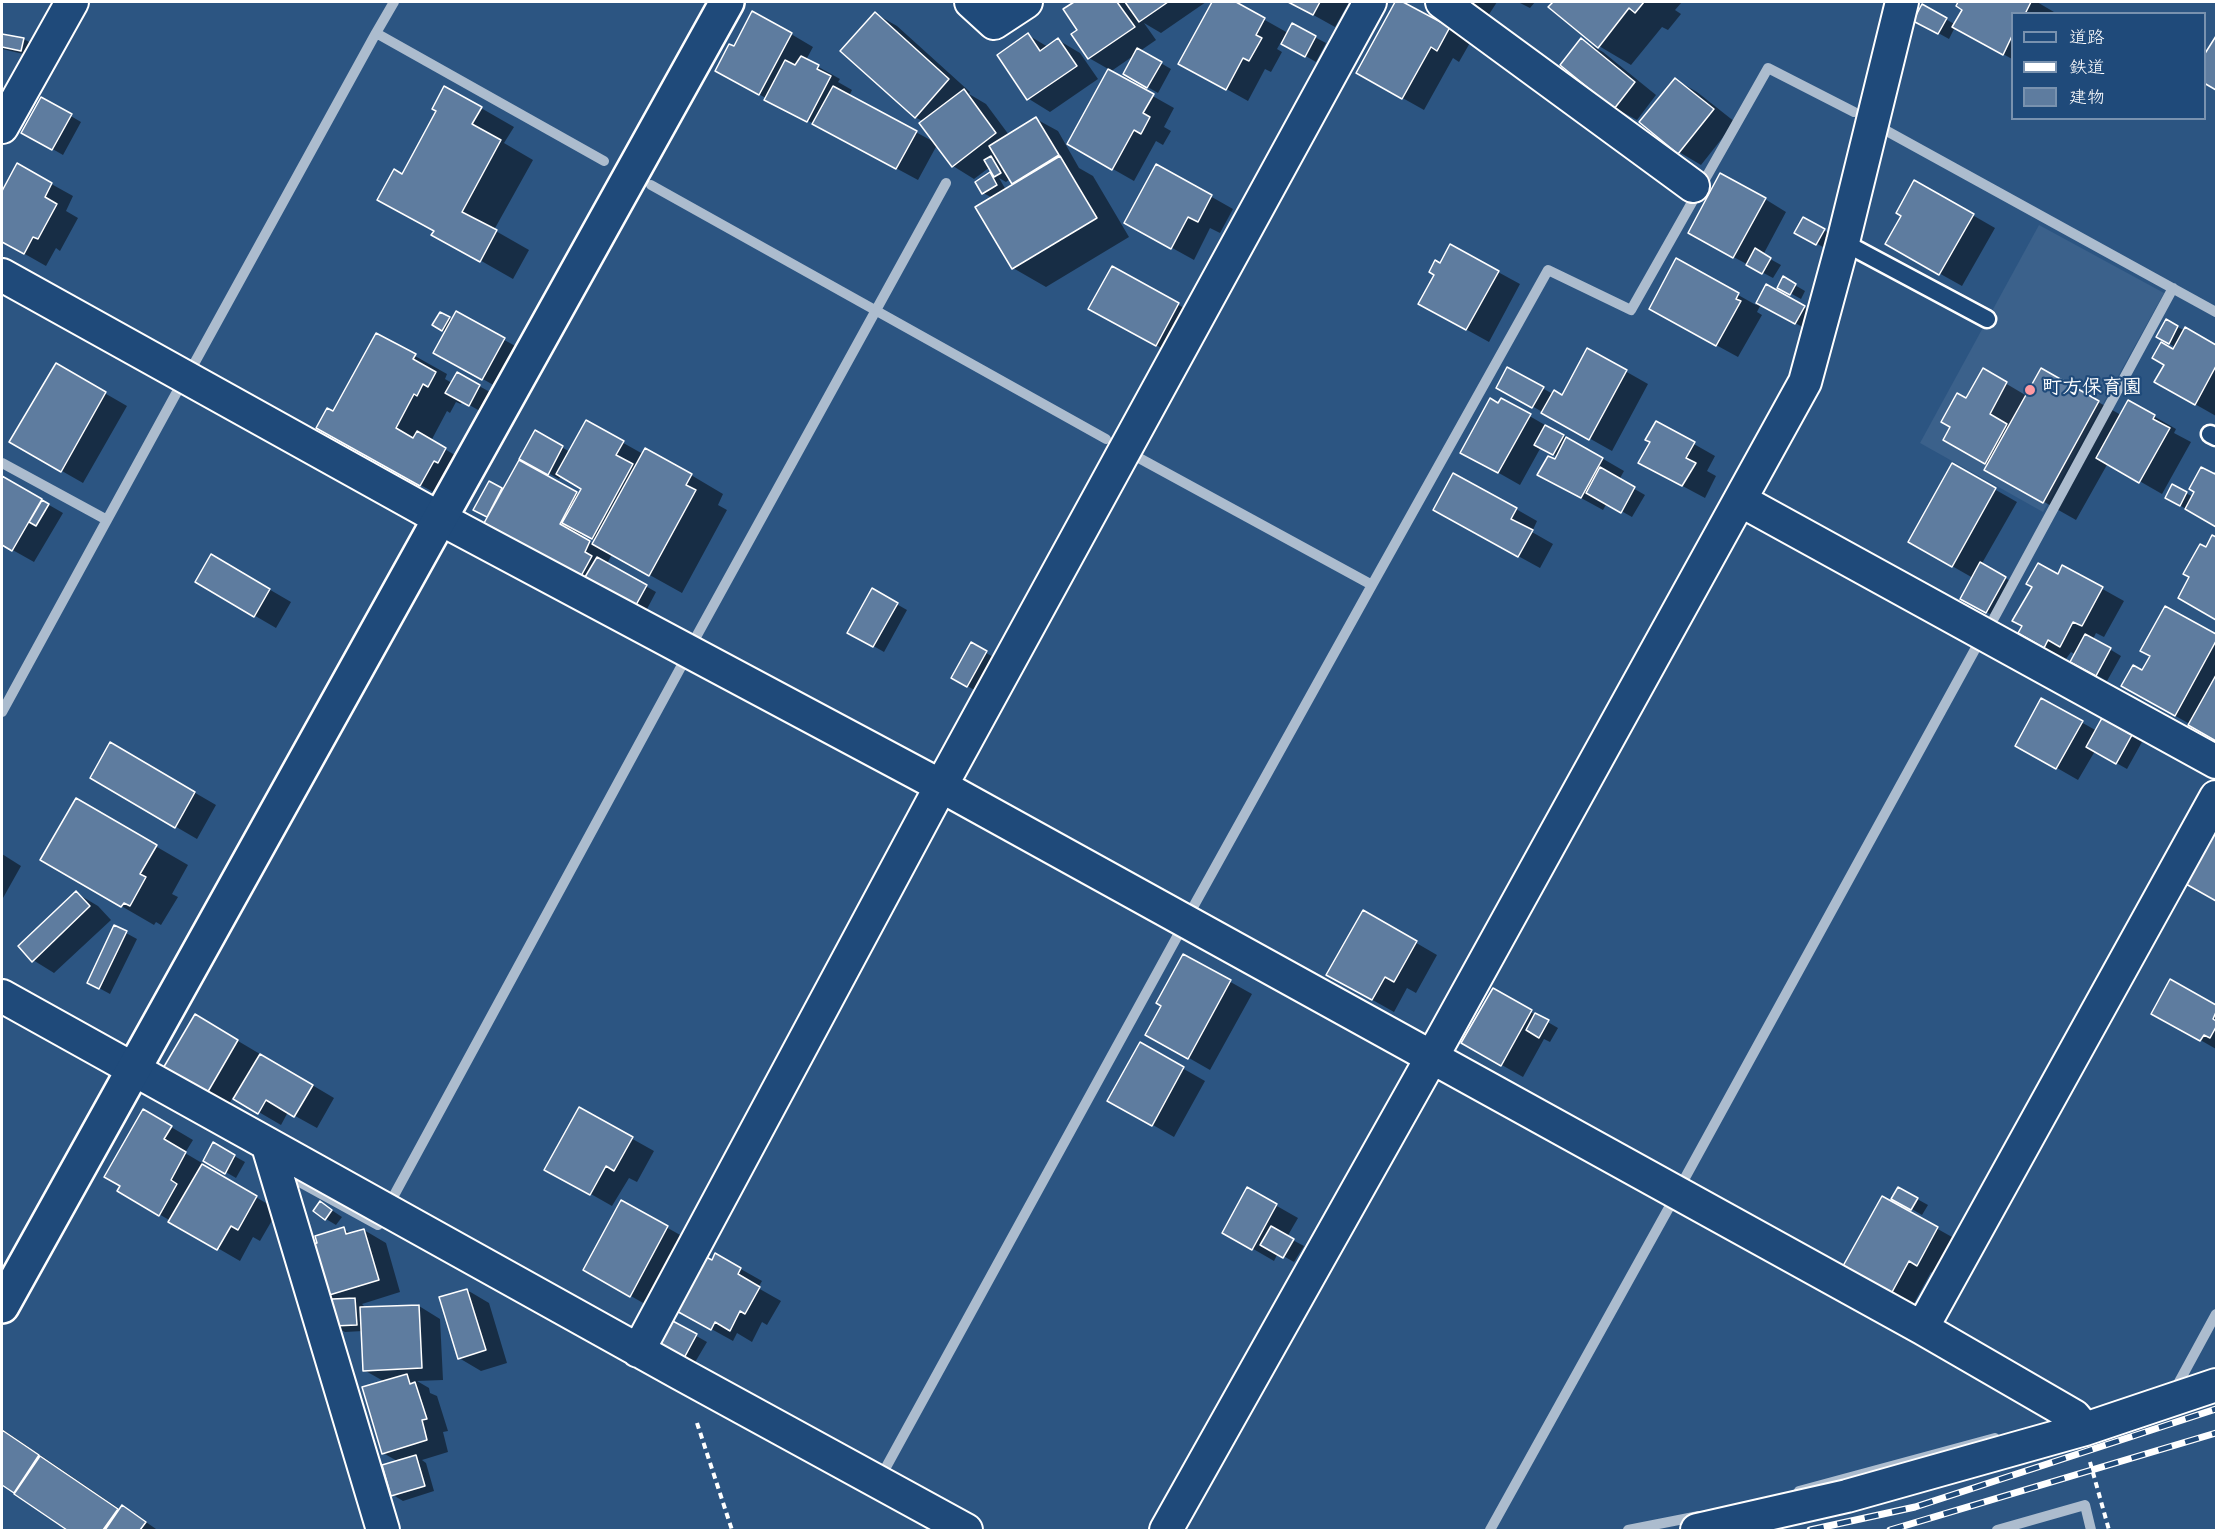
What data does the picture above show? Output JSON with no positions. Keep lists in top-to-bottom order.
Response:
{
  "places": ["町方保育園"],
  "legend": ["道路", "鉄道", "建物"]
}
